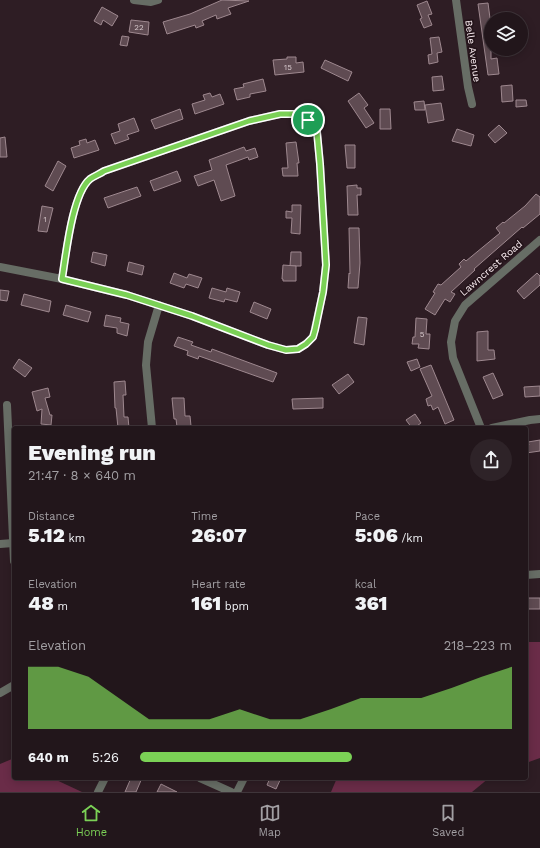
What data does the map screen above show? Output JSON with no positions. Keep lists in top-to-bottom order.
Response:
{
  "streets": {
    "street": ["Belle Avenue", "Lawncrest Road"]
  },
  "house_numbers": [
    "22",
    "15",
    "1",
    "5"
  ],
  "page": {
    "heading": ["Evening run", "21:47 · 8 × 640 m"],
    "stats": [
      ["Distance", "5.12 km"],
      ["Time", "26:07"],
      ["Pace", "5:06 /km"],
      ["Elevation", "48 m"],
      ["Heart rate", "161 bpm"],
      ["kcal", "361"]
    ],
    "chart": ["Elevation", "218–223 m"],
    "list": [
      {
        "name": "640 m",
        "note": "5:26"
      }
    ],
    "tabs": ["Home", "Map", "Saved"]
  }
}
